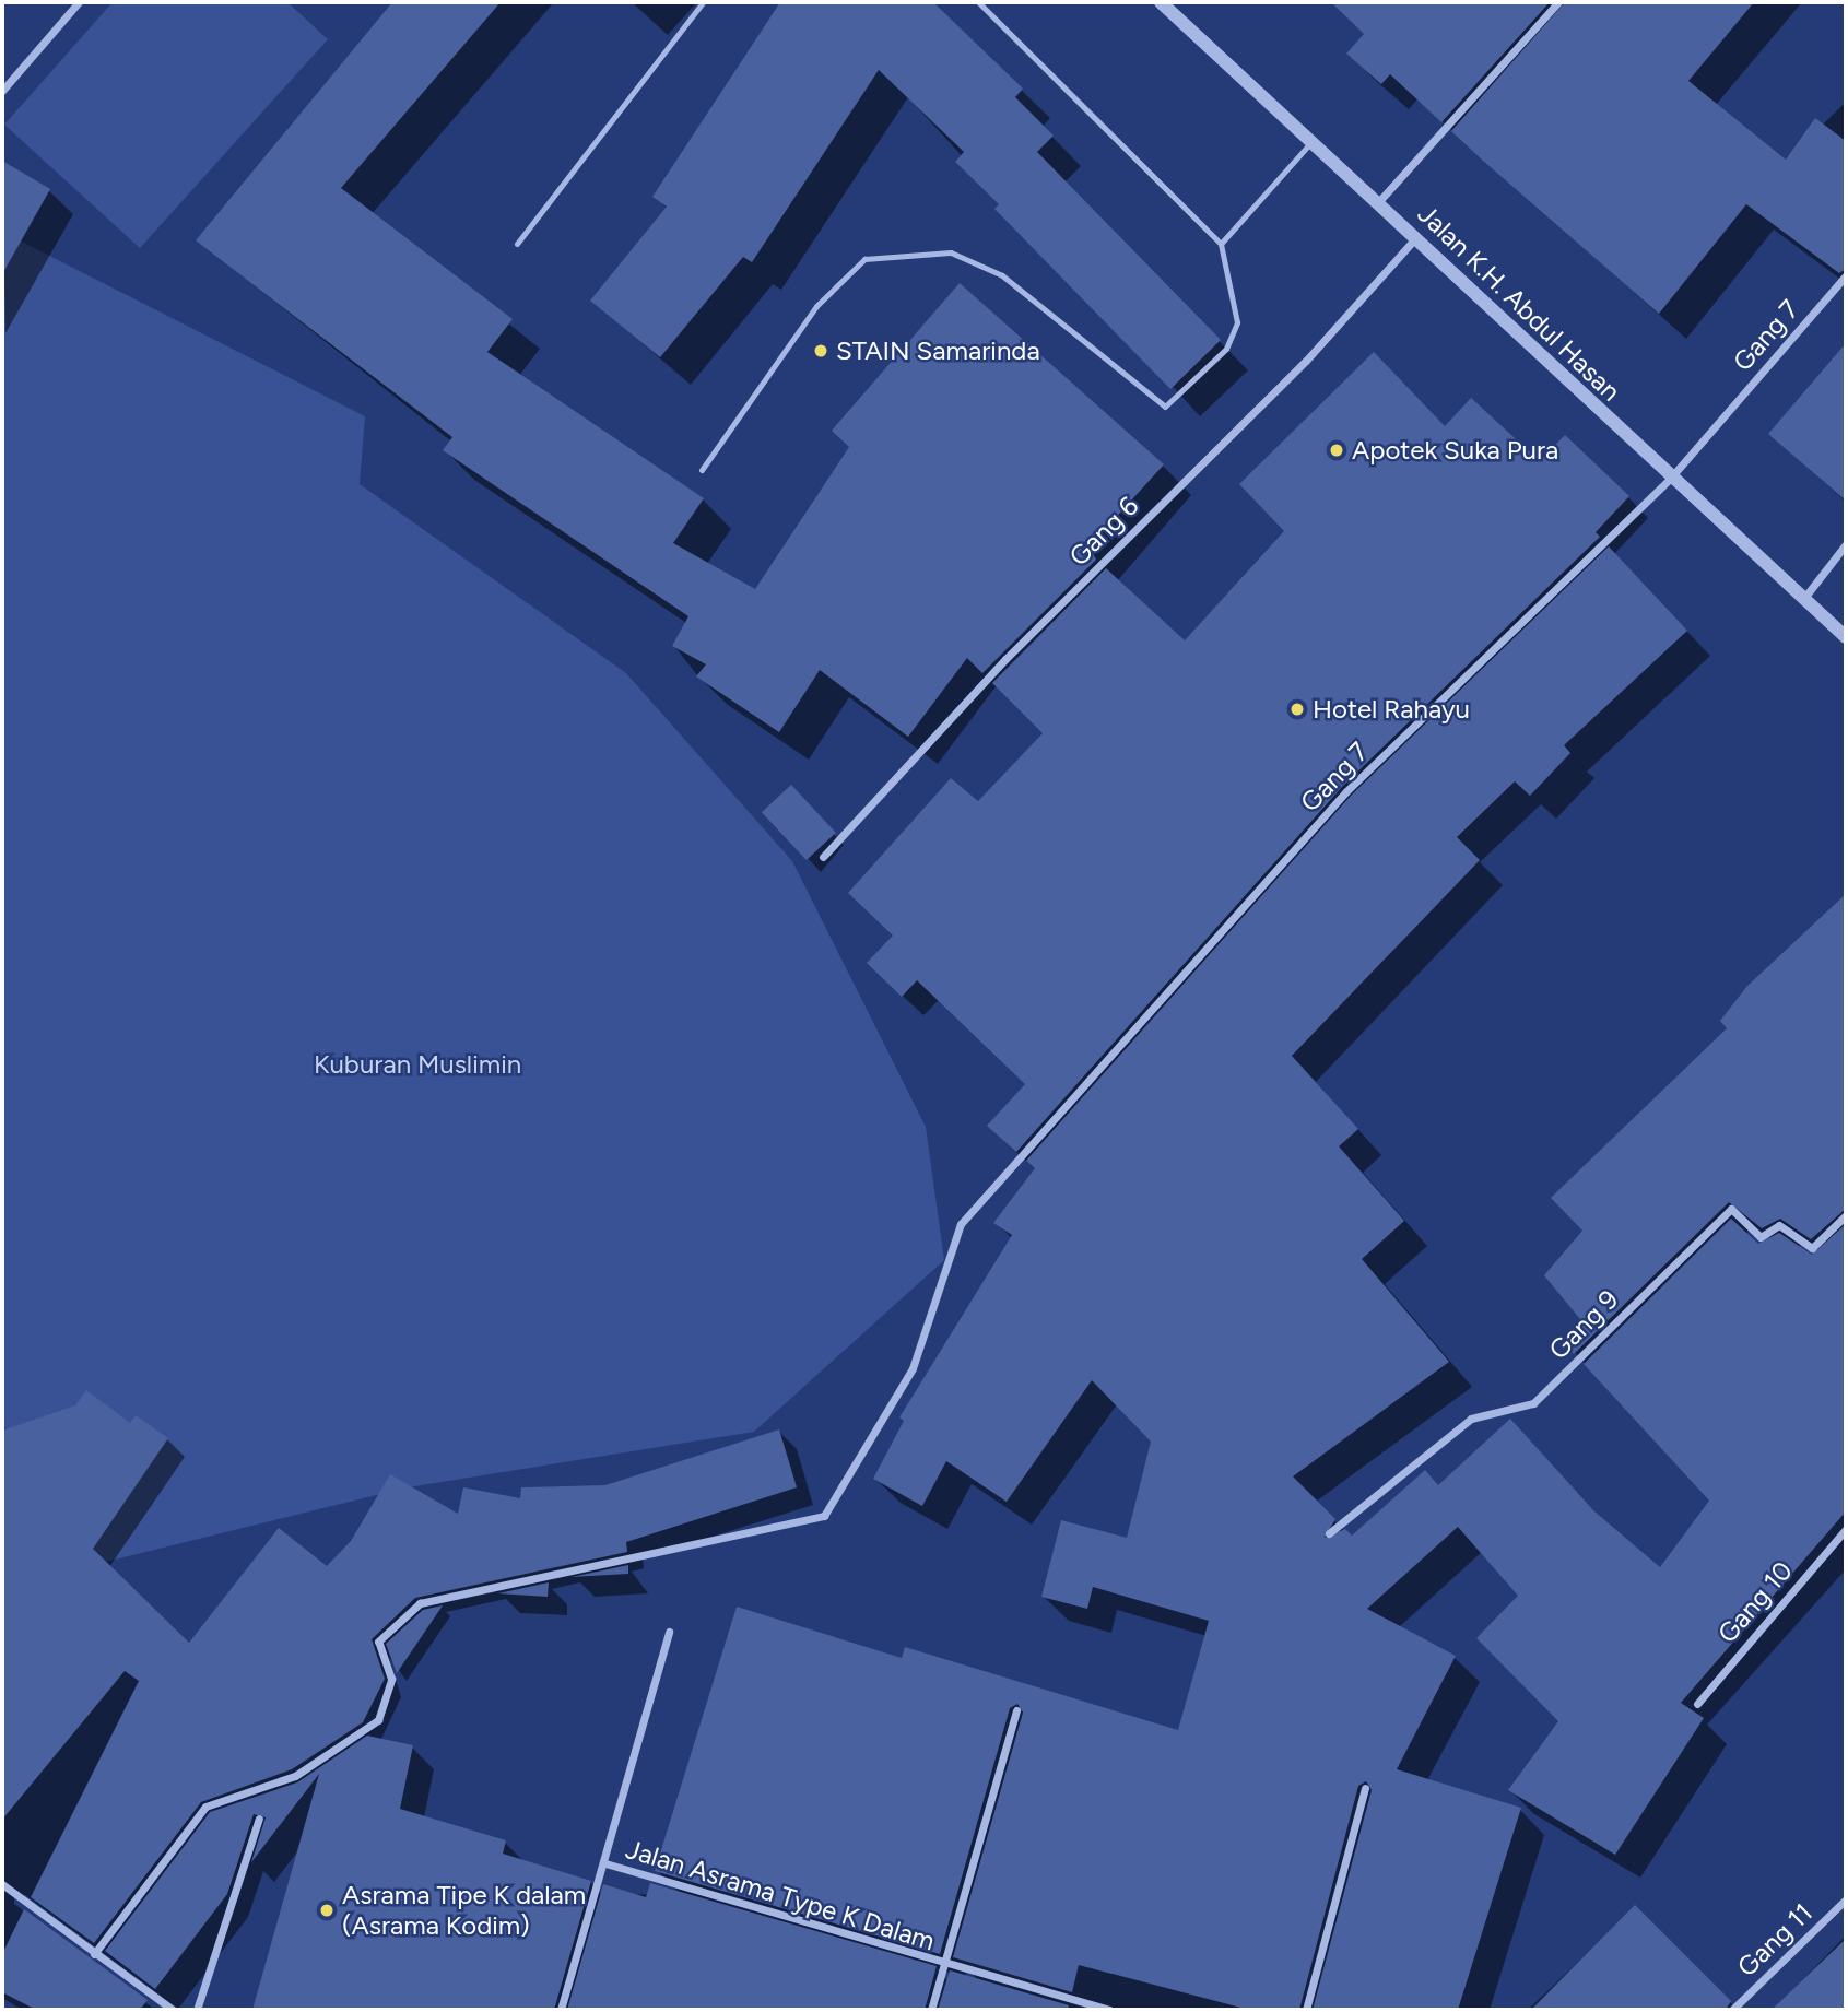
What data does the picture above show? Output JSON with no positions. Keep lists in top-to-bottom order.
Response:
{
  "streets": {
    "street": [
      "Jalan K.H. Abdul Hasan",
      "Gang 7",
      "Gang 6",
      "Gang 9",
      "Gang 10",
      "Jalan Asrama Type K Dalam",
      "Gang 11"
    ]
  },
  "crossings": [
    ["Jalan K.H. Abdul Hasan", "Gang 7"],
    ["Jalan K.H. Abdul Hasan", "Gang 6"]
  ],
  "parks": ["Kuburan Muslimin"],
  "places": [
    "STAIN Samarinda",
    "Apotek Suka Pura",
    "Hotel Rahayu",
    "Asrama Tipe K dalam (Asrama Kodim)"
  ]
}
